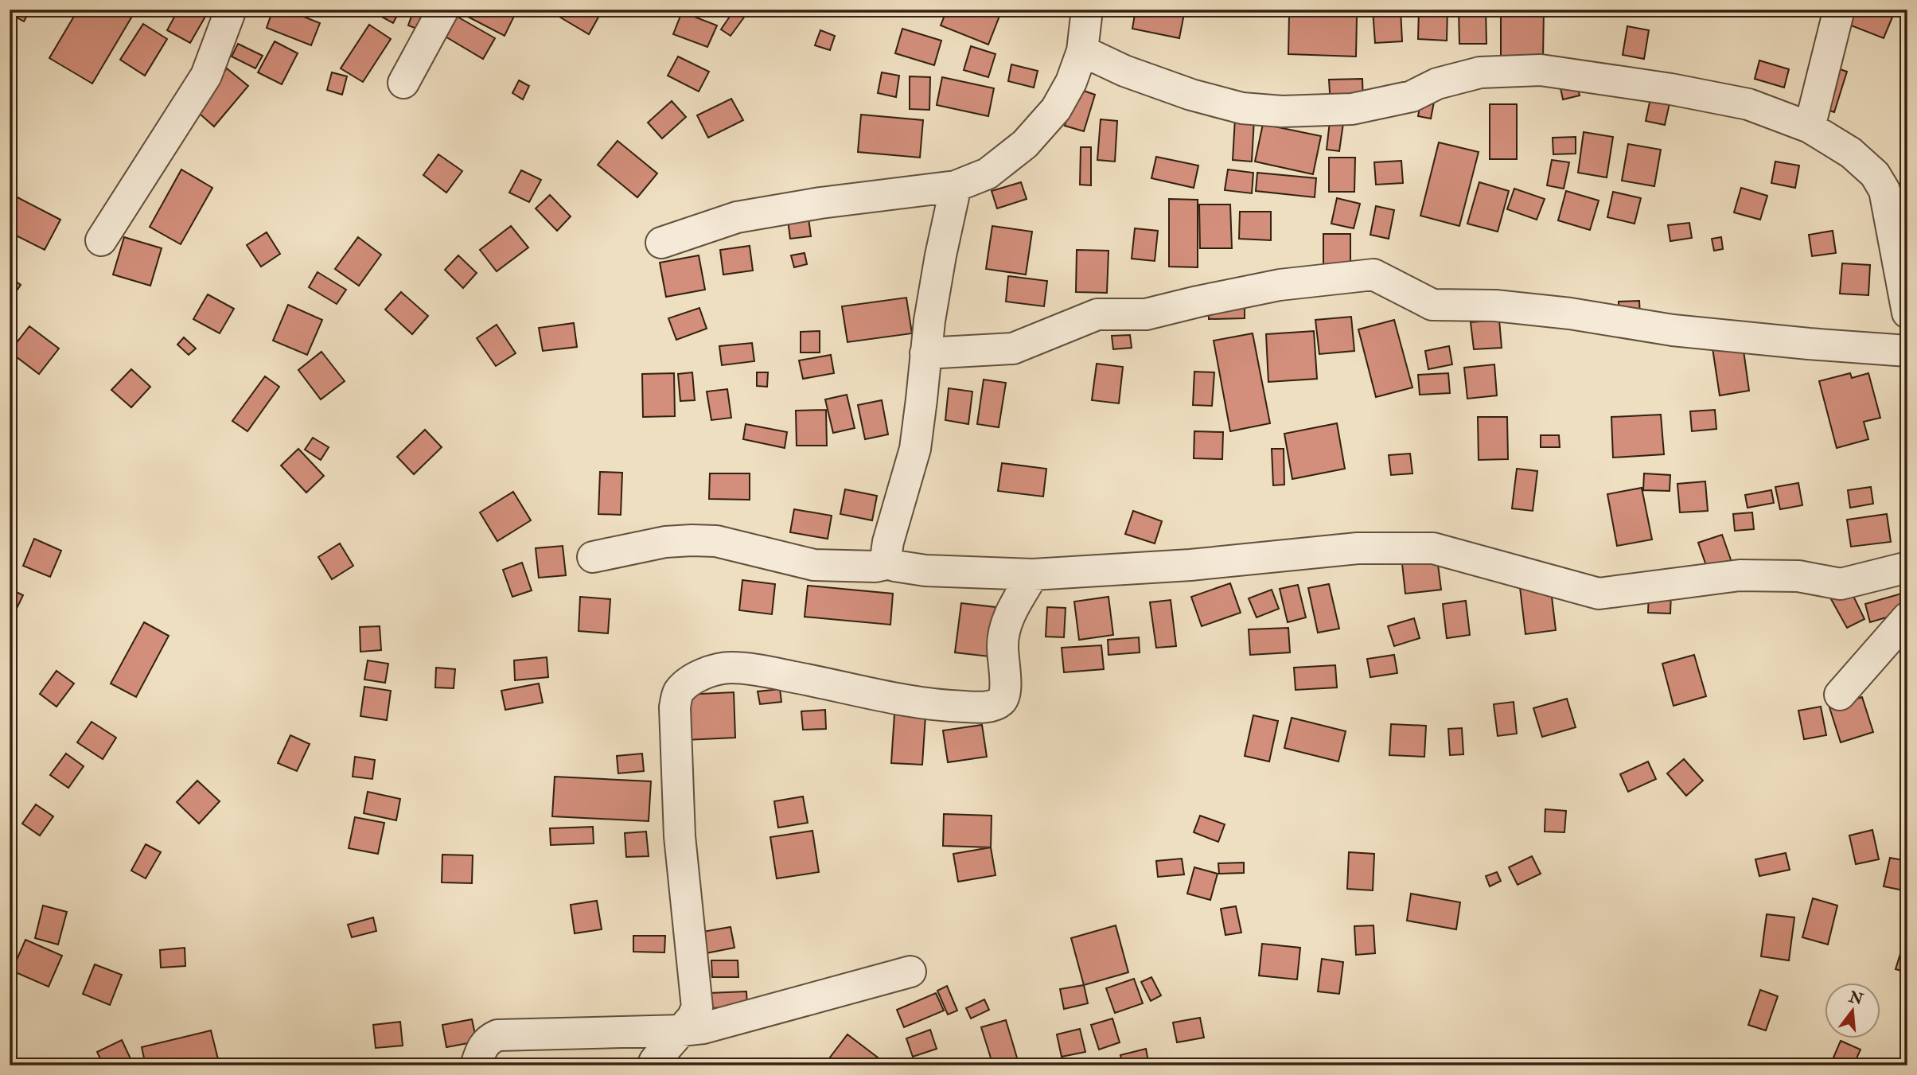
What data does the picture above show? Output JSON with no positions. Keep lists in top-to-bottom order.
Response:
{
  "north": "top"
}
